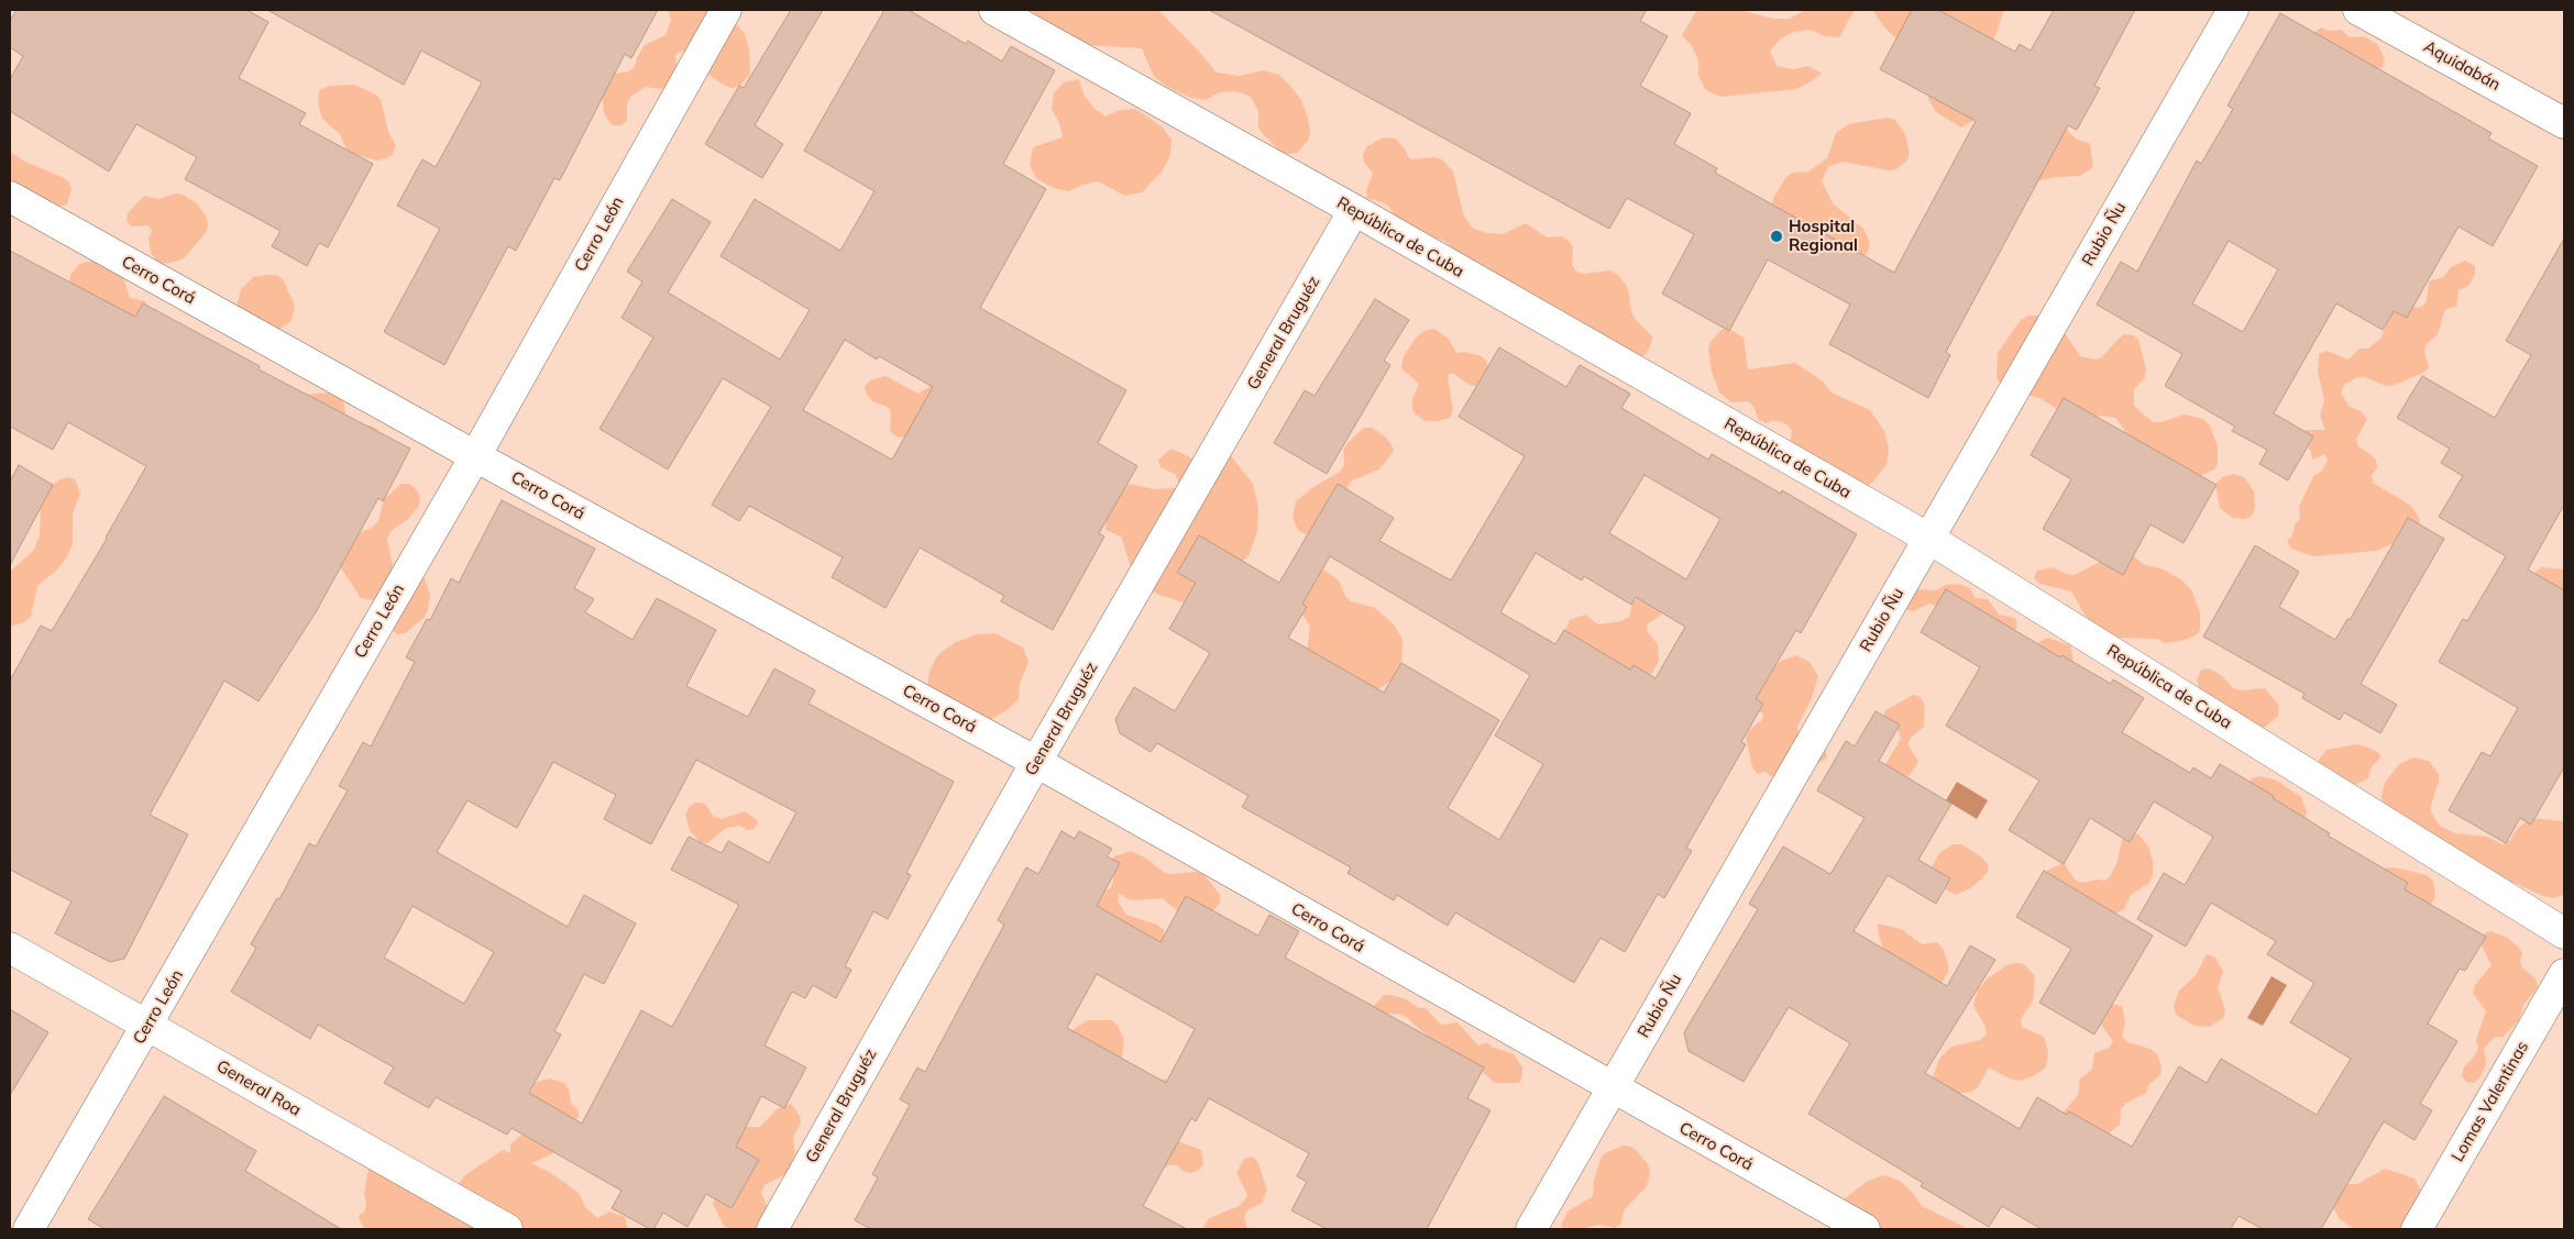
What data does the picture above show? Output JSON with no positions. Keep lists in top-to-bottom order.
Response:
{
  "streets": {
    "street": [
      "Aquidabán",
      "Cerro León",
      "Rubio Ñu",
      "República de Cuba",
      "Cerro Corá",
      "General Bruguéz",
      "General Roa",
      "Lomas Valentinas"
    ]
  },
  "crossings": [
    ["Cerro León", "Cerro Corá"],
    ["Cerro León", "General Roa"],
    ["Rubio Ñu", "República de Cuba"],
    ["Rubio Ñu", "Cerro Corá"],
    ["República de Cuba", "General Bruguéz"],
    ["Cerro Corá", "General Bruguéz"]
  ],
  "places": ["Hospital Regional"]
}
